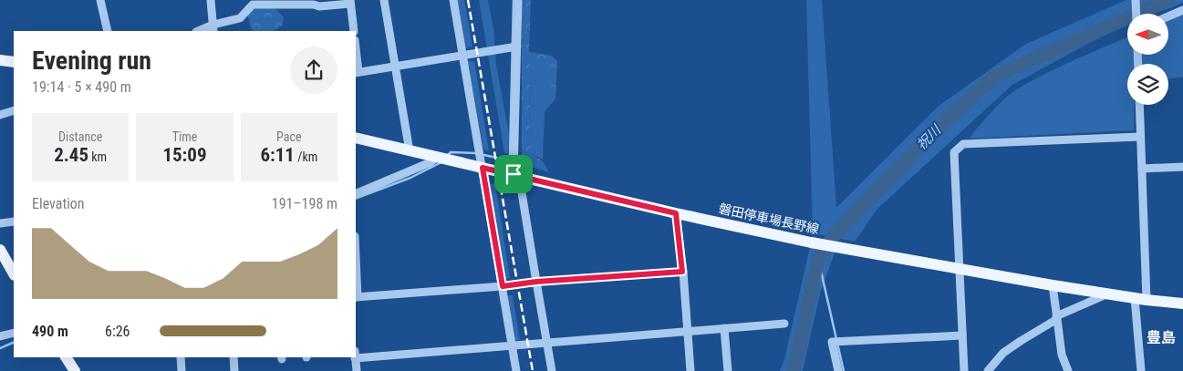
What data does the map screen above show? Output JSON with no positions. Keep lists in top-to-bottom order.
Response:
{
  "streets": {
    "main road": ["磐田停車場長野線"]
  },
  "districts": ["豊島"],
  "water": ["祝川"],
  "north": "left",
  "page": {
    "heading": ["Evening run", "19:14 · 5 × 490 m"],
    "stats": [
      ["Distance", "2.45 km"],
      ["Time", "15:09"],
      ["Pace", "6:11 /km"]
    ],
    "chart": ["Elevation", "191–198 m"],
    "list": [
      {
        "name": "490 m",
        "note": "6:26"
      }
    ]
  }
}
